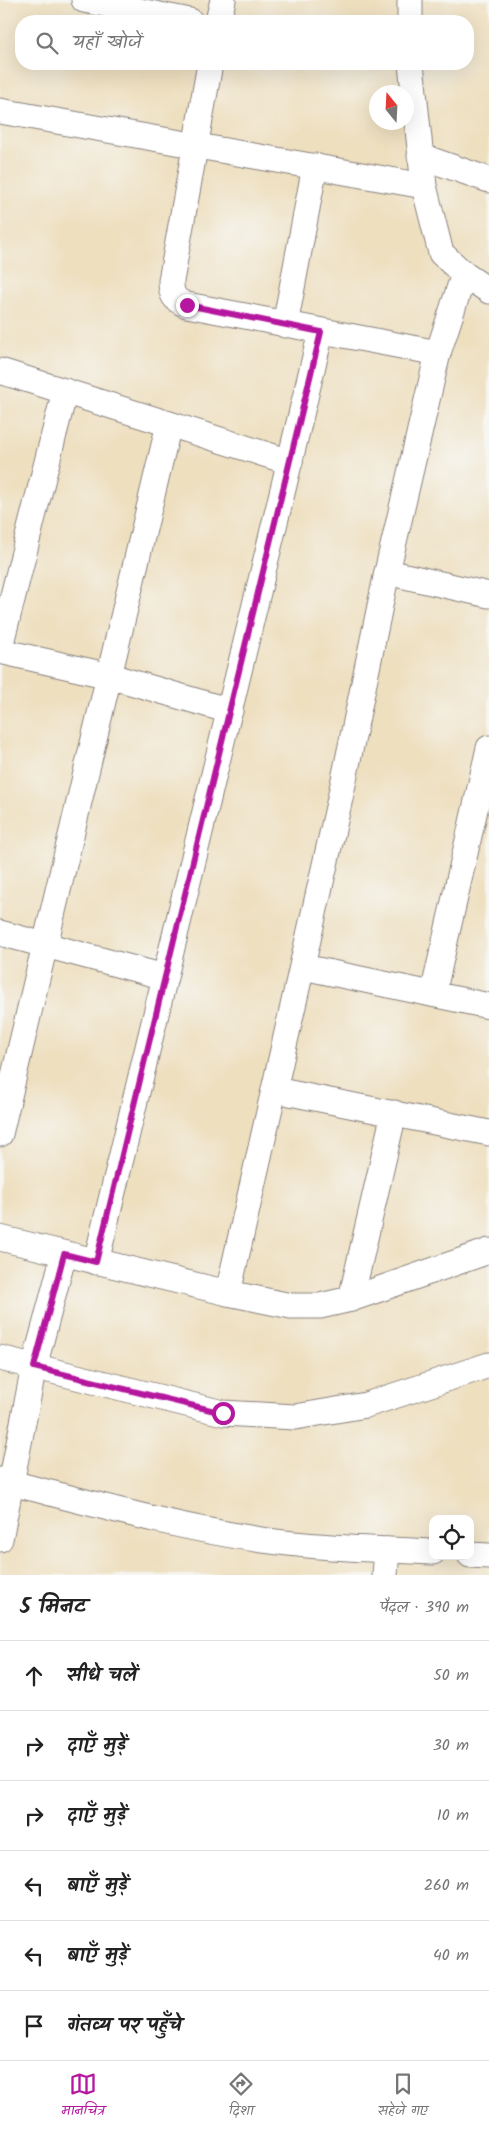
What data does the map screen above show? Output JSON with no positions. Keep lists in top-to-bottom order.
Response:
{
  "north": "top",
  "page": {
    "search": "यहाँ खोजें",
    "heading": ["5 मिनट", "पैदल · 390 m"],
    "list": [
      ["सीधे चलें", "50 m"],
      ["दाएँ मुड़ें", "30 m"],
      ["दाएँ मुड़ें", "10 m"],
      ["बाएँ मुड़ें", "260 m"],
      ["बाएँ मुड़ें", "40 m"],
      "गंतव्य पर पहुँचे"
    ],
    "nav": ["मानचित्र", "दिशा", "सहेजे गए"]
  }
}
